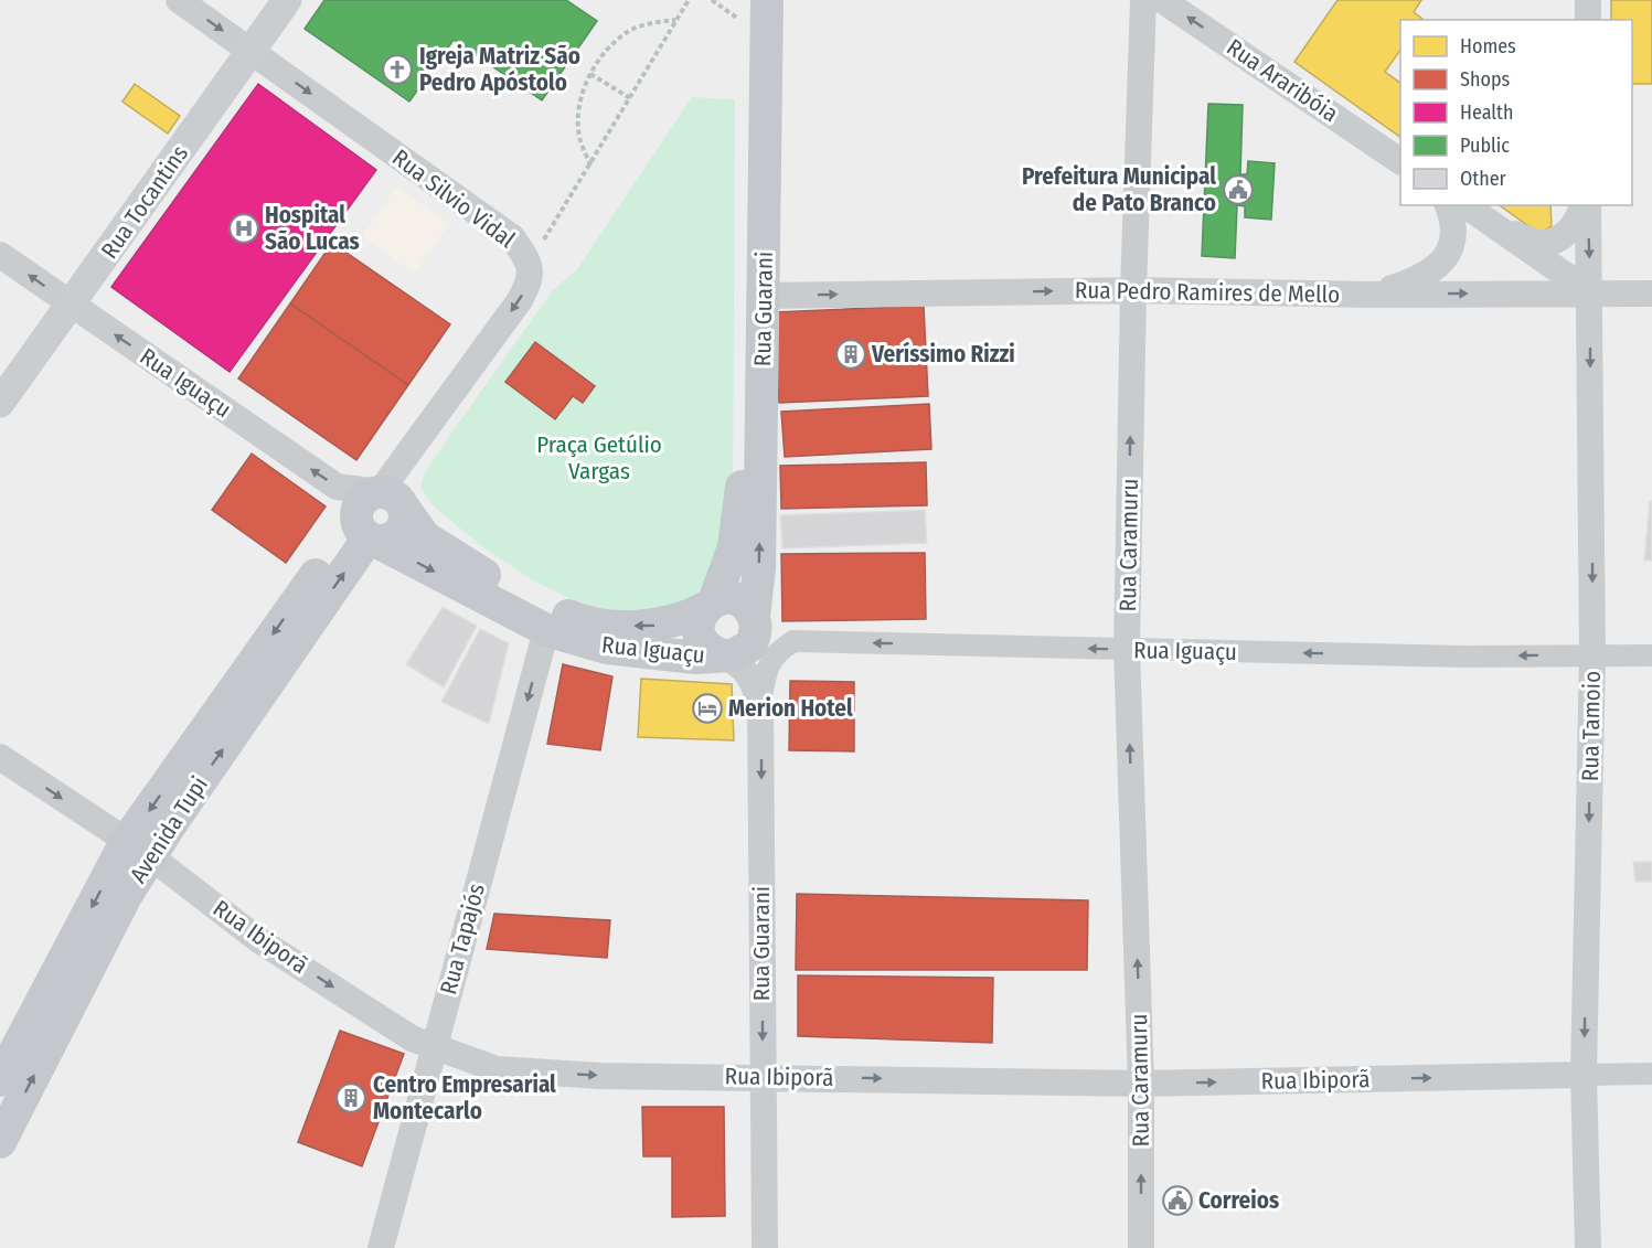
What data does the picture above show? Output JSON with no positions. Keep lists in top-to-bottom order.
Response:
{
  "streets": {
    "main road": [
      "Rua Tocantins",
      "Rua Guarani",
      "Rua Iguaçu",
      "Avenida Tupi"
    ],
    "street": [
      "Rua Araribóia",
      "Rua Silvio Vidal",
      "Rua Pedro Ramires de Mello",
      "Rua Caramuru",
      "Rua Tamoio",
      "Rua Ibiporã",
      "Rua Tapajós"
    ]
  },
  "crossings": [
    ["Rua Silvio Vidal", "Rua Tocantins"],
    ["Rua Silvio Vidal", "Rua Iguaçu"],
    ["Rua Silvio Vidal", "Avenida Tupi"],
    ["Rua Tocantins", "Rua Iguaçu"],
    ["Rua Pedro Ramires de Mello", "Rua Guarani"],
    ["Rua Pedro Ramires de Mello", "Rua Caramuru"],
    ["Rua Pedro Ramires de Mello", "Rua Tamoio"],
    ["Rua Guarani", "Rua Iguaçu"],
    ["Rua Guarani", "Rua Ibiporã"],
    ["Rua Iguaçu", "Rua Caramuru"],
    ["Rua Iguaçu", "Rua Tamoio"],
    ["Rua Iguaçu", "Avenida Tupi"],
    ["Rua Iguaçu", "Rua Tapajós"],
    ["Rua Caramuru", "Rua Ibiporã"],
    ["Rua Tamoio", "Rua Ibiporã"],
    ["Avenida Tupi", "Rua Ibiporã"],
    ["Rua Ibiporã", "Rua Tapajós"]
  ],
  "one_way": [
    "Rua Araribóia",
    "Rua Pedro Ramires de Mello",
    "Rua Caramuru",
    "Rua Tamoio",
    "Rua Ibiporã",
    "Rua Tapajós"
  ],
  "parks": ["Praça Getúlio Vargas"],
  "places": {
    "church": ["Igreja Matriz São Pedro Apóstolo"],
    "public building": ["Prefeitura Municipal de Pato Branco", "Correios"],
    "hospital": ["Hospital São Lucas"],
    "building": ["Veríssimo Rizzi", "Centro Empresarial Montecarlo"],
    "hotel": ["Merion Hotel"]
  },
  "legend": [
    "Homes",
    "Shops",
    "Health",
    "Public",
    "Other"
  ]
}
